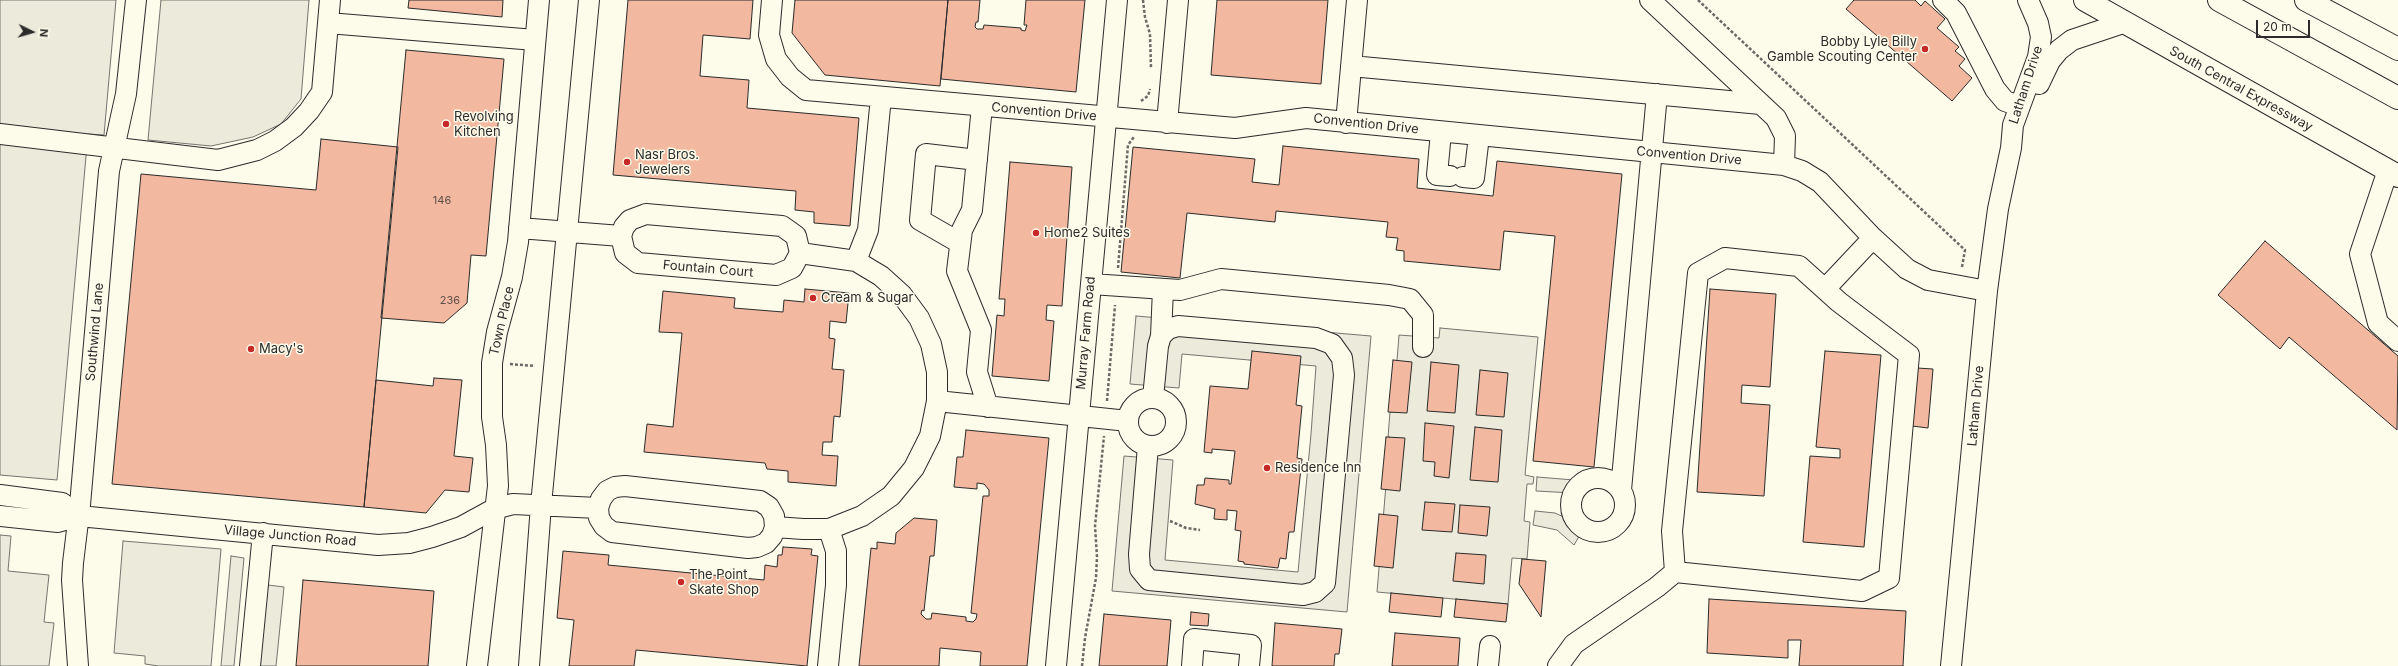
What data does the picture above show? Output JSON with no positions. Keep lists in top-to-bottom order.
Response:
{
  "streets": {
    "main road": ["South Central Expressway"],
    "street": [
      "Latham Drive",
      "Convention Drive",
      "Fountain Court",
      "Town Place",
      "Southwind Lane",
      "Murray Farm Road",
      "Village Junction Road"
    ]
  },
  "crossings": [
    ["Latham Drive", "South Central Expressway"],
    ["Latham Drive", "Convention Drive"],
    ["Convention Drive", "Murray Farm Road"],
    ["Town Place", "Village Junction Road"],
    ["Southwind Lane", "Village Junction Road"]
  ],
  "places": [
    "Bobby Lyle Billy Gamble Scouting Center",
    "Revolving Kitchen",
    "Nasr Bros. Jewelers",
    "Home2 Suites",
    "Cream & Sugar",
    "Macy's",
    "Residence Inn",
    "The Point Skate Shop"
  ],
  "house_numbers": ["146", "236"],
  "scale_bar": "20 m",
  "north": "right"
}
